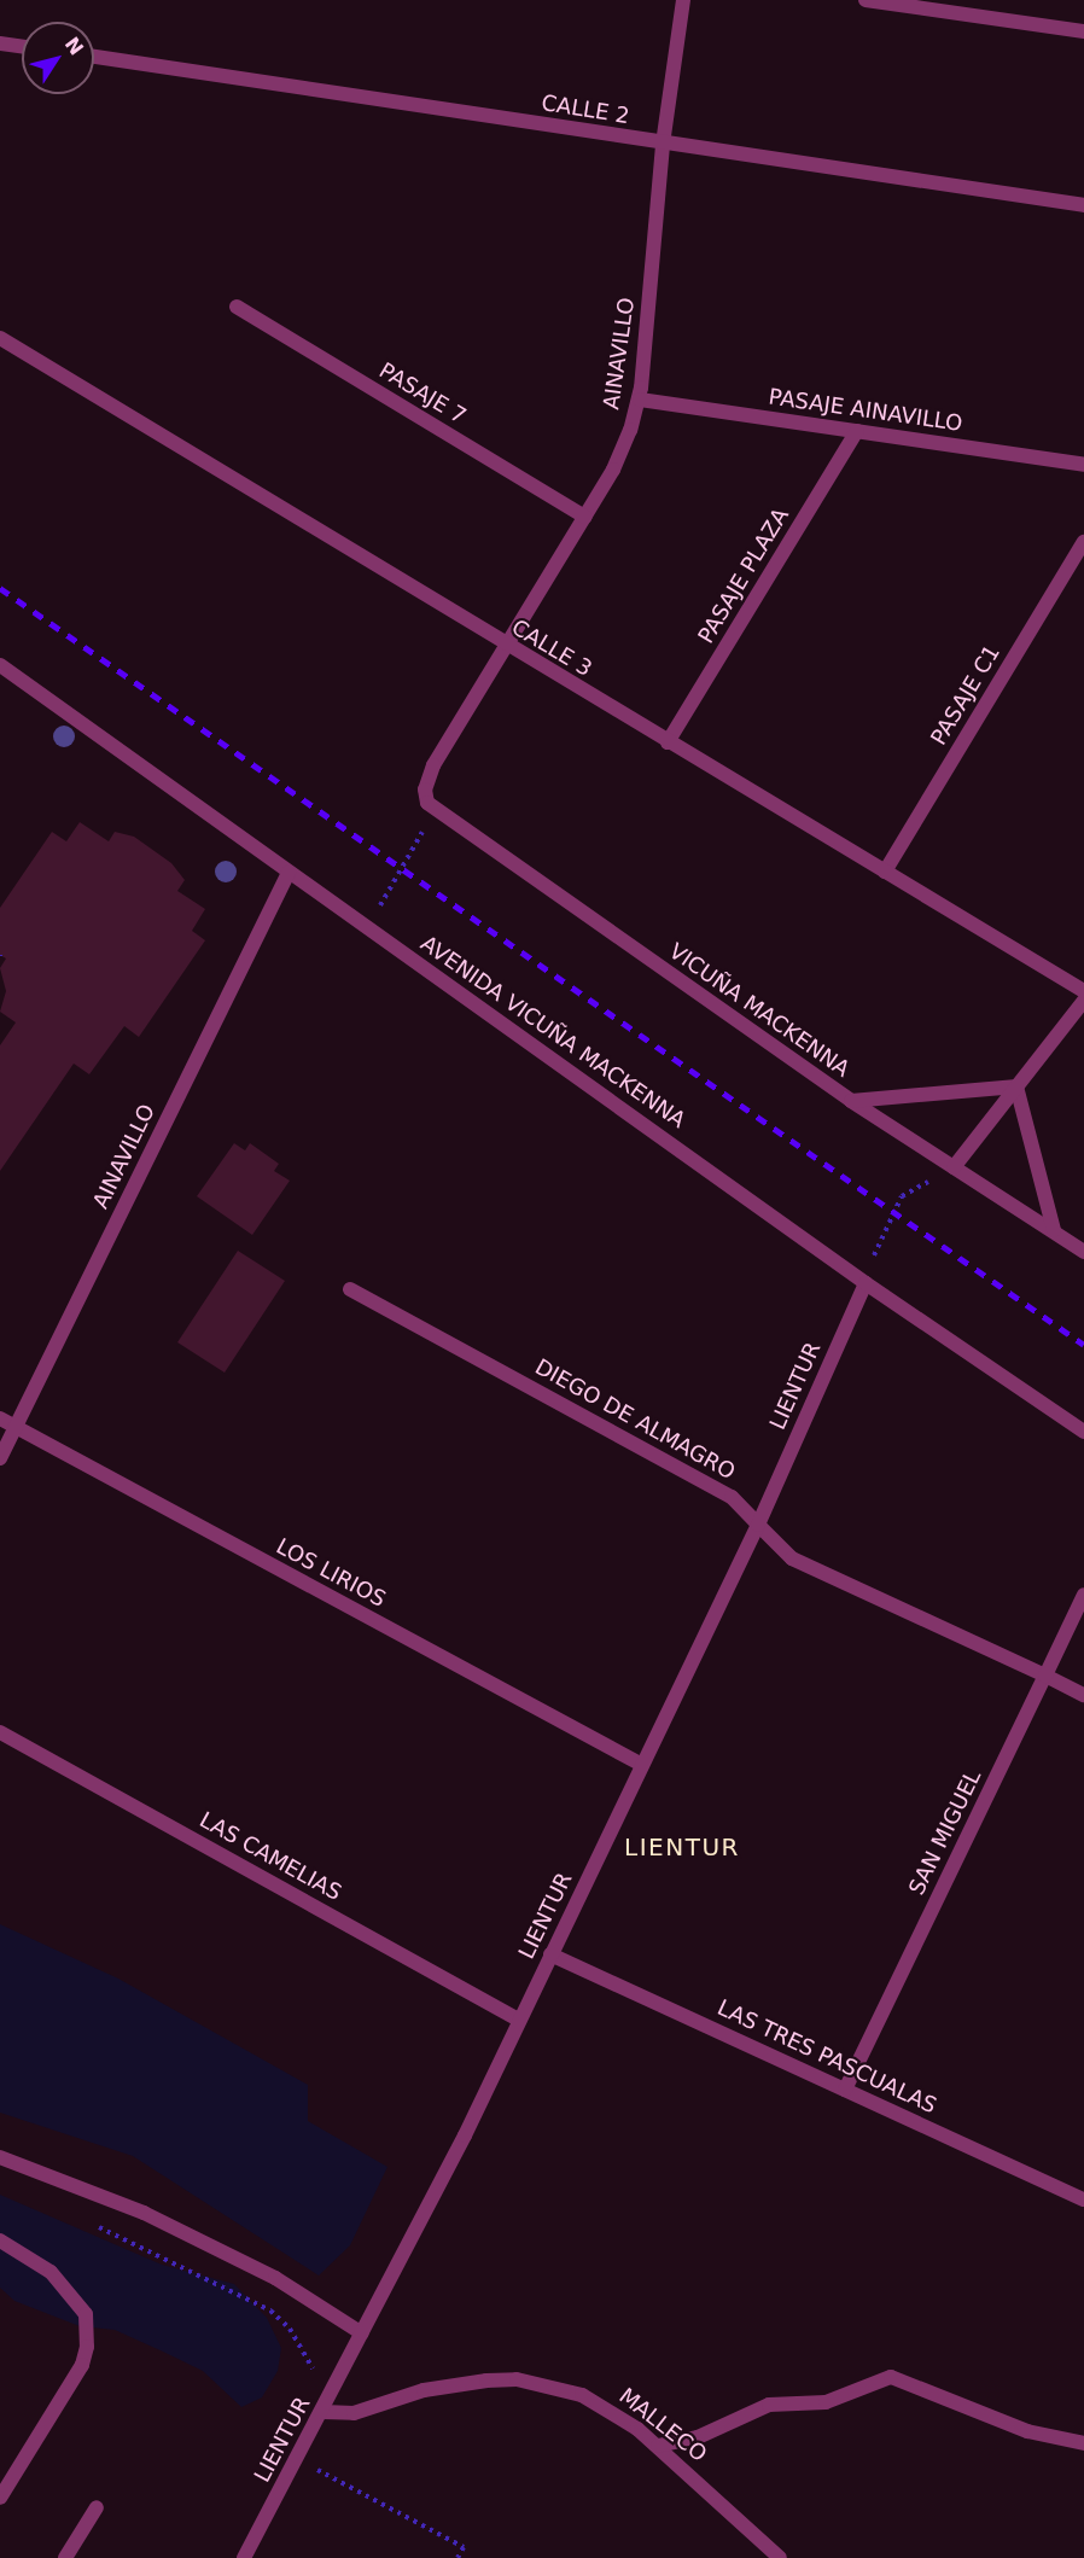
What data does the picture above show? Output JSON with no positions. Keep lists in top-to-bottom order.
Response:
{
  "streets": {
    "street": [
      "CALLE 2",
      "AINAVILLO",
      "PASAJE 7",
      "PASAJE AINAVILLO",
      "PASAJE PLAZA",
      "CALLE 3",
      "PASAJE C1",
      "VICUÑA MACKENNA",
      "AVENIDA VICUÑA MACKENNA",
      "LIENTUR",
      "DIEGO DE ALMAGRO",
      "LOS LIRIOS",
      "SAN MIGUEL",
      "LAS CAMELIAS",
      "LAS TRES PASCUALAS",
      "MALLECO"
    ]
  },
  "crossings": [
    ["CALLE 2", "AINAVILLO"],
    ["AINAVILLO", "PASAJE 7"],
    ["AINAVILLO", "PASAJE AINAVILLO"],
    ["AINAVILLO", "CALLE 3"],
    ["AINAVILLO", "VICUÑA MACKENNA"],
    ["AINAVILLO", "AVENIDA VICUÑA MACKENNA"],
    ["AINAVILLO", "LOS LIRIOS"],
    ["PASAJE AINAVILLO", "PASAJE PLAZA"],
    ["PASAJE PLAZA", "CALLE 3"],
    ["CALLE 3", "PASAJE C1"],
    ["AVENIDA VICUÑA MACKENNA", "LIENTUR"],
    ["LIENTUR", "DIEGO DE ALMAGRO"],
    ["LIENTUR", "LOS LIRIOS"],
    ["LIENTUR", "LAS CAMELIAS"],
    ["LIENTUR", "LAS TRES PASCUALAS"],
    ["LIENTUR", "MALLECO"],
    ["DIEGO DE ALMAGRO", "SAN MIGUEL"],
    ["SAN MIGUEL", "LAS TRES PASCUALAS"]
  ],
  "districts": ["LIENTUR"],
  "north": "top right"
}
